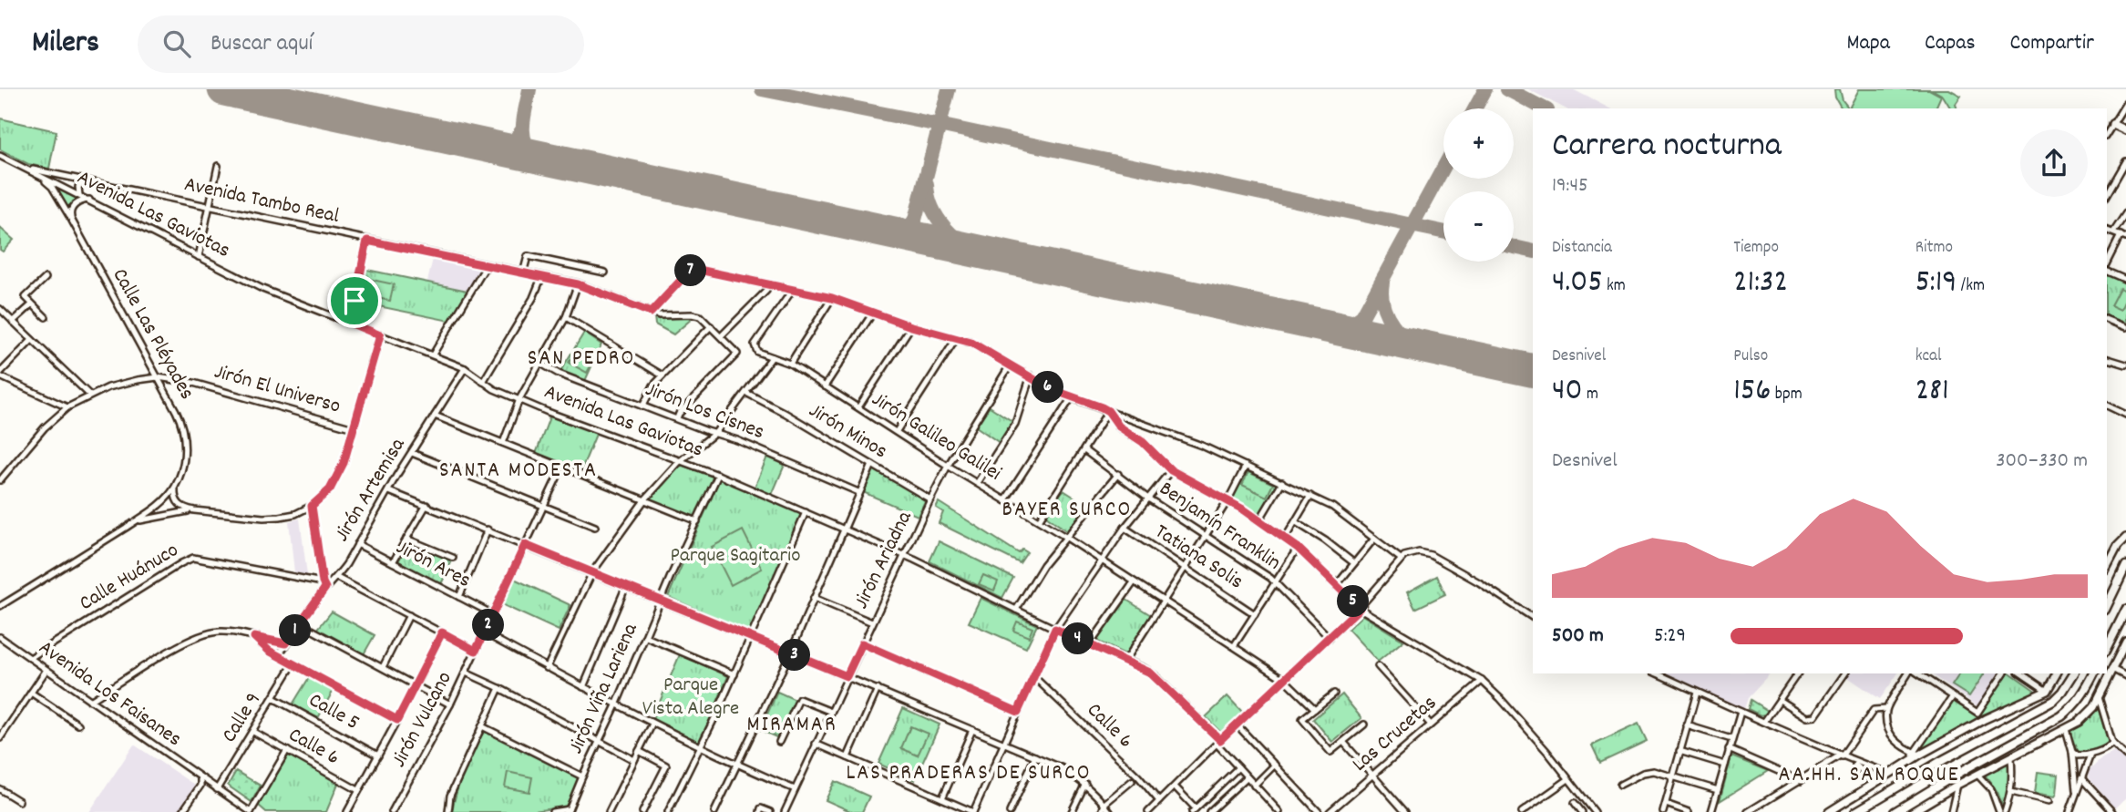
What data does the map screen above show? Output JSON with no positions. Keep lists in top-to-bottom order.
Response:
{
  "streets": {
    "street": [
      "Avenida Tambo Real",
      "Avenida Las Gaviotas",
      "Calle Las Pléyades",
      "Jirón El Universo",
      "Jirón Los Cisnes",
      "Jirón Minos",
      "Jirón Galileo Galilei",
      "Jirón Artemisa",
      "Benjamín Franklin",
      "Tatiana Solis",
      "Jirón Ariadna",
      "Jirón Ares",
      "Calle Huánuco",
      "Jirón Viña Lariena",
      "Avenida Los Faisanes",
      "Calle 5",
      "Calle 9",
      "Jirón Vulcano",
      "Calle 6",
      "Las Crucetas"
    ]
  },
  "crossings": [
    ["Avenida Tambo Real", "Avenida Las Gaviotas"],
    ["Avenida Tambo Real", "Calle Las Pléyades"],
    ["Avenida Tambo Real", "Jirón Los Cisnes"],
    ["Avenida Las Gaviotas", "Calle Las Pléyades"],
    ["Avenida Las Gaviotas", "Jirón Artemisa"],
    ["Avenida Las Gaviotas", "Jirón Ariadna"],
    ["Avenida Las Gaviotas", "Jirón Viña Lariena"],
    ["Calle Las Pléyades", "Jirón El Universo"],
    ["Jirón Minos", "Jirón Ariadna"],
    ["Jirón Galileo Galilei", "Jirón Ariadna"],
    ["Jirón Artemisa", "Jirón Ares"],
    ["Jirón Artemisa", "Calle Huánuco"],
    ["Jirón Ares", "Jirón Vulcano"],
    ["Calle Huánuco", "Avenida Los Faisanes"],
    ["Avenida Los Faisanes", "Calle 9"],
    ["Calle 5", "Calle 9"],
    ["Calle 9", "Calle 6"]
  ],
  "districts": [
    "SAN PEDRO",
    "SANTA MODESTA",
    "BAYER SURCO",
    "MIRAMAR",
    "LAS PRADERAS DE SURCO",
    "AA.HH. SAN ROQUE"
  ],
  "parks": ["Parque Sagitario", "Parque Vista Alegre"],
  "page": {
    "header": "Milers",
    "search": "Buscar aquí",
    "nav": ["Mapa", "Capas", "Compartir"],
    "map_buttons": ["+", "−"],
    "heading": ["Carrera nocturna", "19:45"],
    "stats": [
      ["Distancia", "4.05 km"],
      ["Tiempo", "21:32"],
      ["Ritmo", "5:19 /km"],
      ["Desnivel", "40 m"],
      ["Pulso", "156 bpm"],
      ["kcal", "281"]
    ],
    "pins": [
      "7",
      "6",
      "5",
      "2",
      "1",
      "4",
      "3"
    ],
    "chart": ["Desnivel", "300–330 m"],
    "list": [
      {
        "name": "500 m",
        "note": "5:29"
      }
    ]
  }
}
